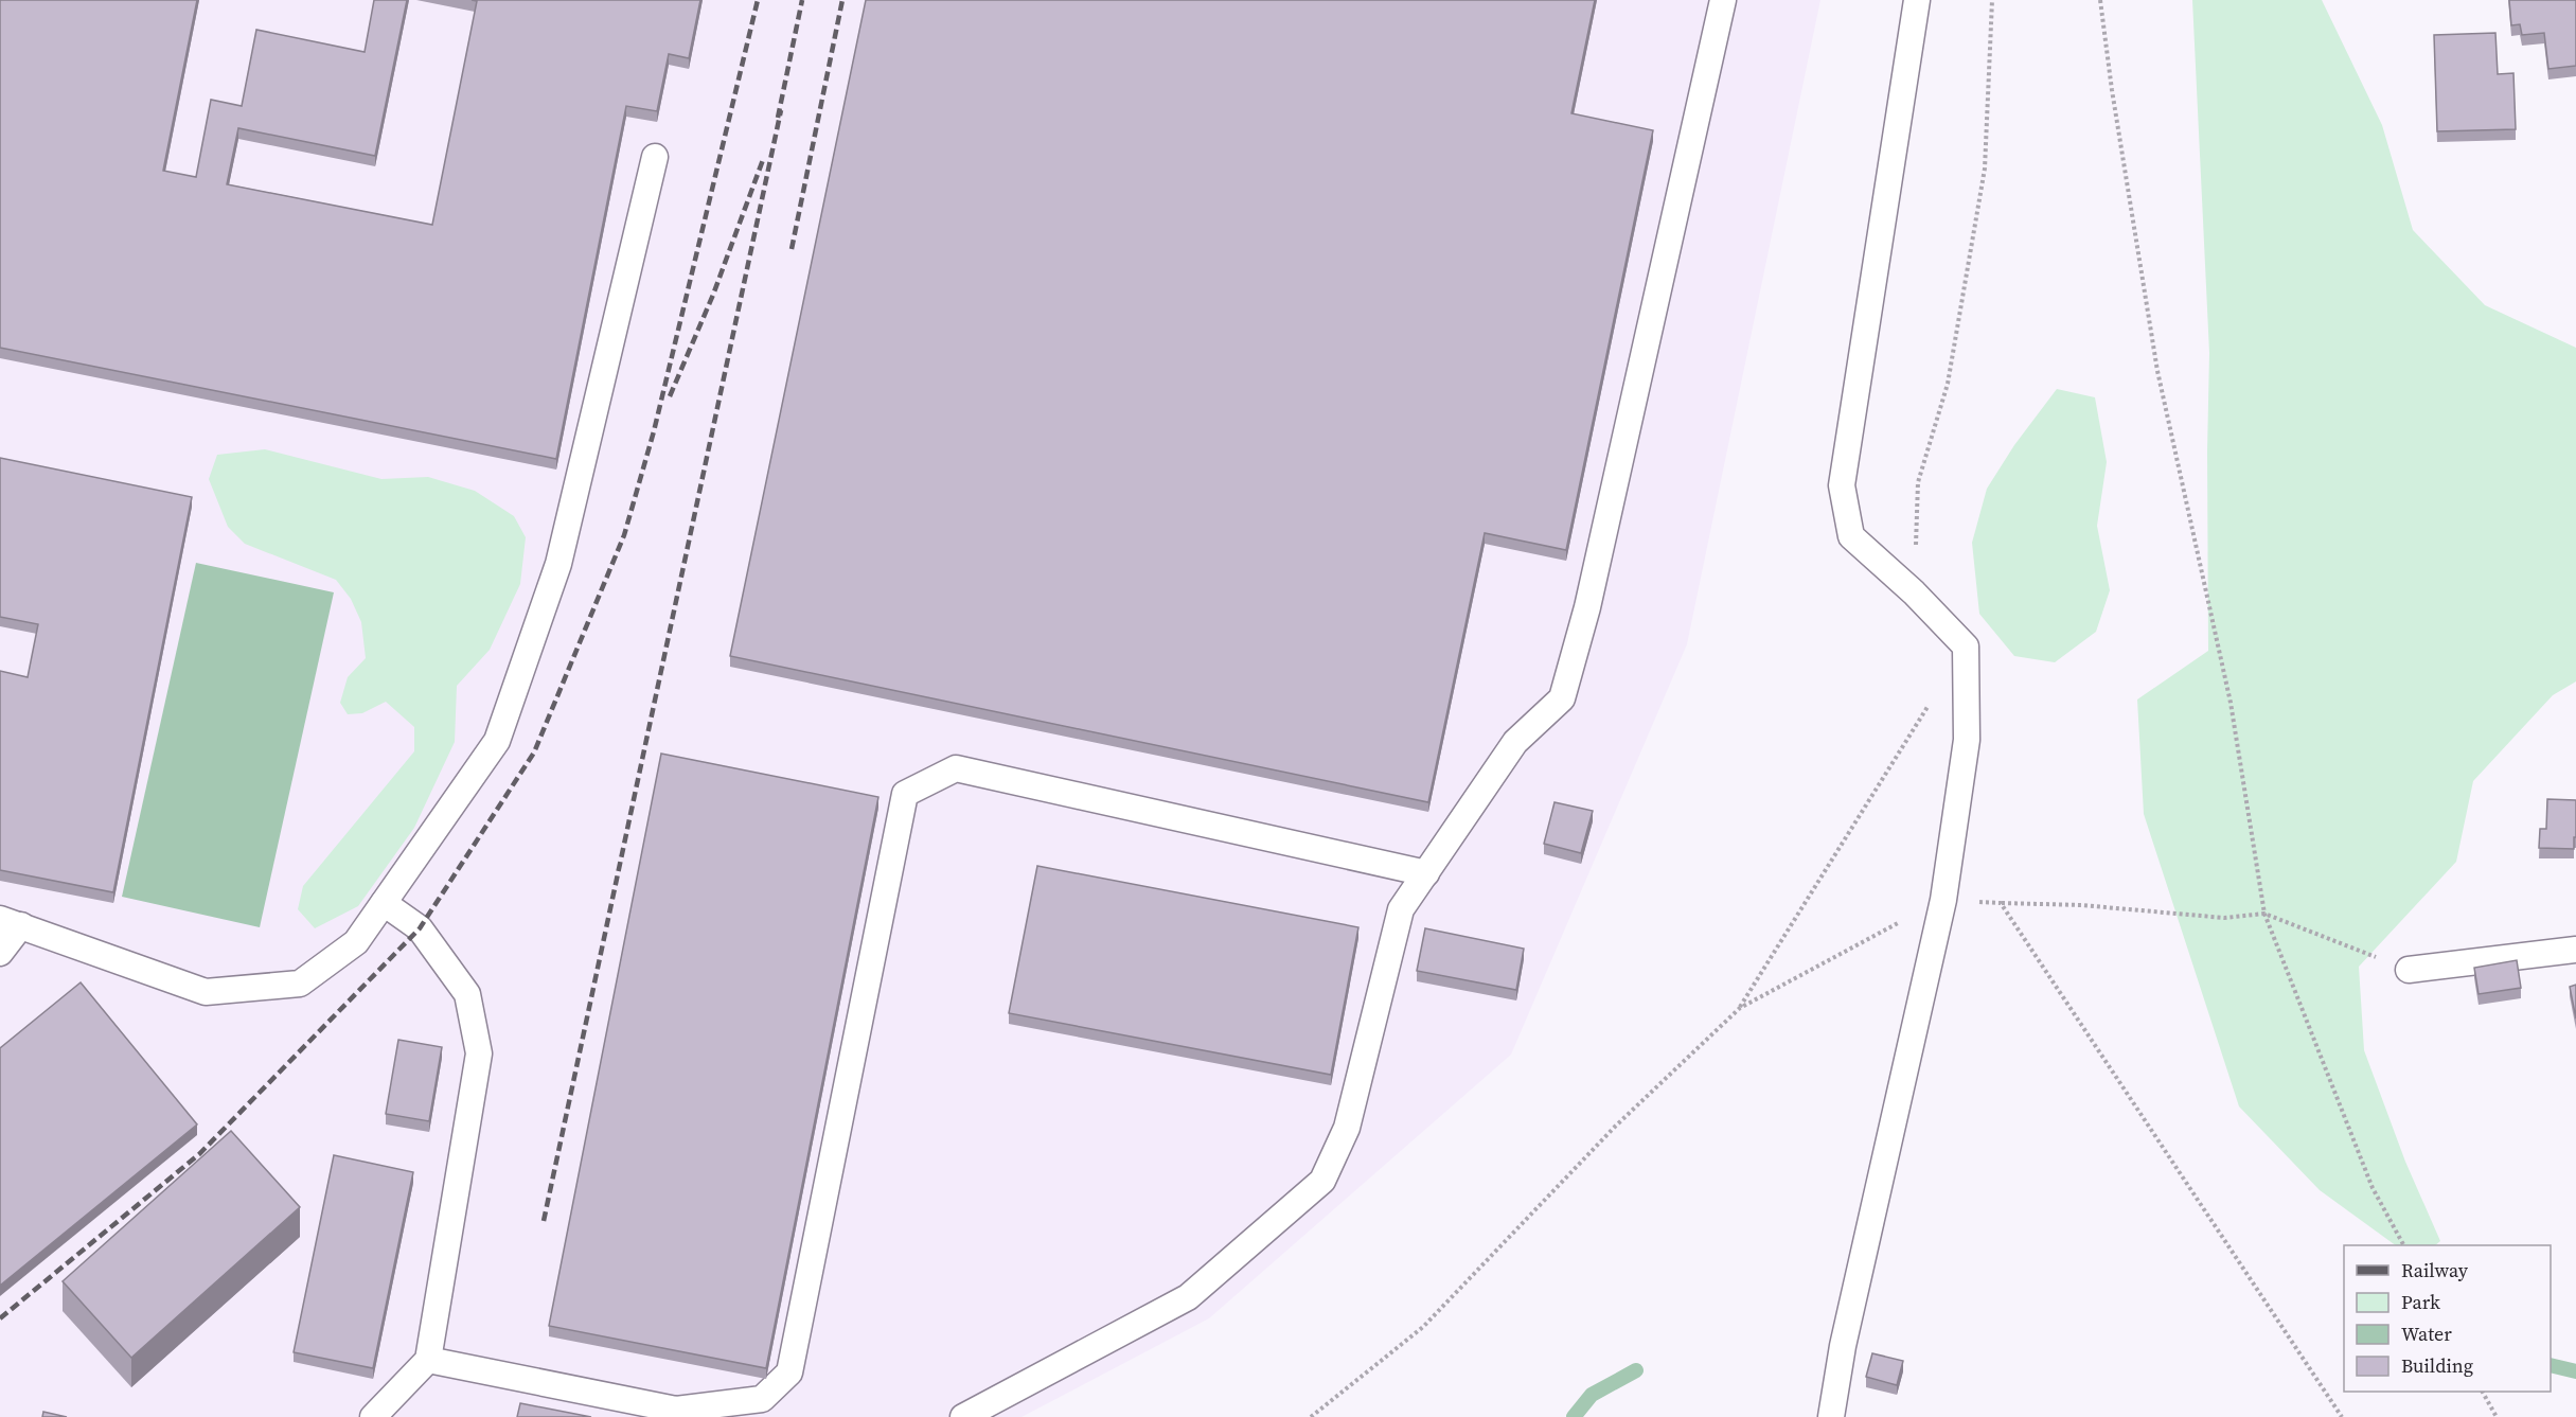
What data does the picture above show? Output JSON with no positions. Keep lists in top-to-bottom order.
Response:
{
  "legend": [
    "Railway",
    "Park",
    "Water",
    "Building"
  ]
}
